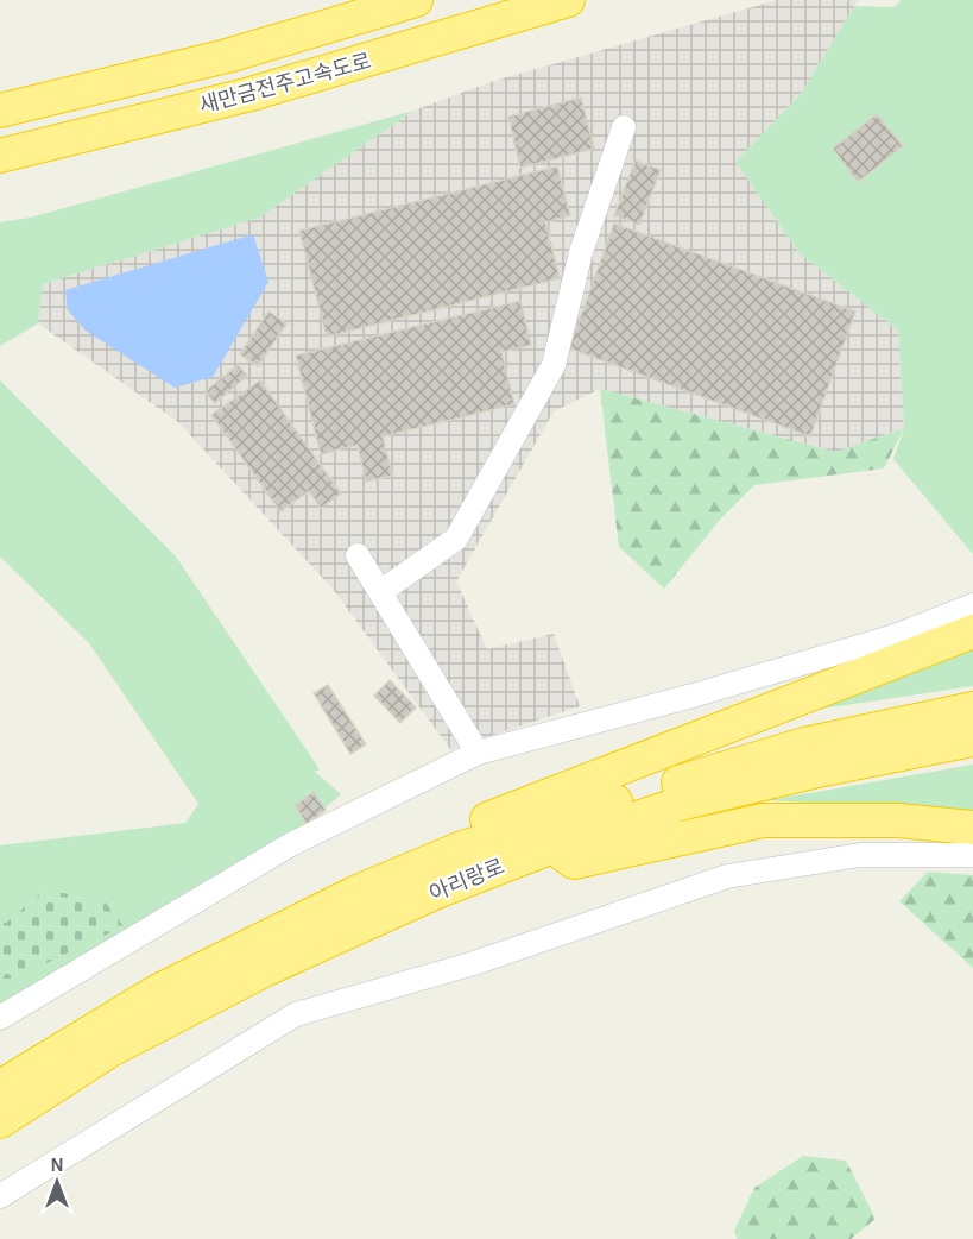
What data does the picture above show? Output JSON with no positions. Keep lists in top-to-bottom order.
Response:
{
  "streets": {
    "highway": ["새만금전주고속도로", "아리랑로"]
  },
  "north": "top"
}
